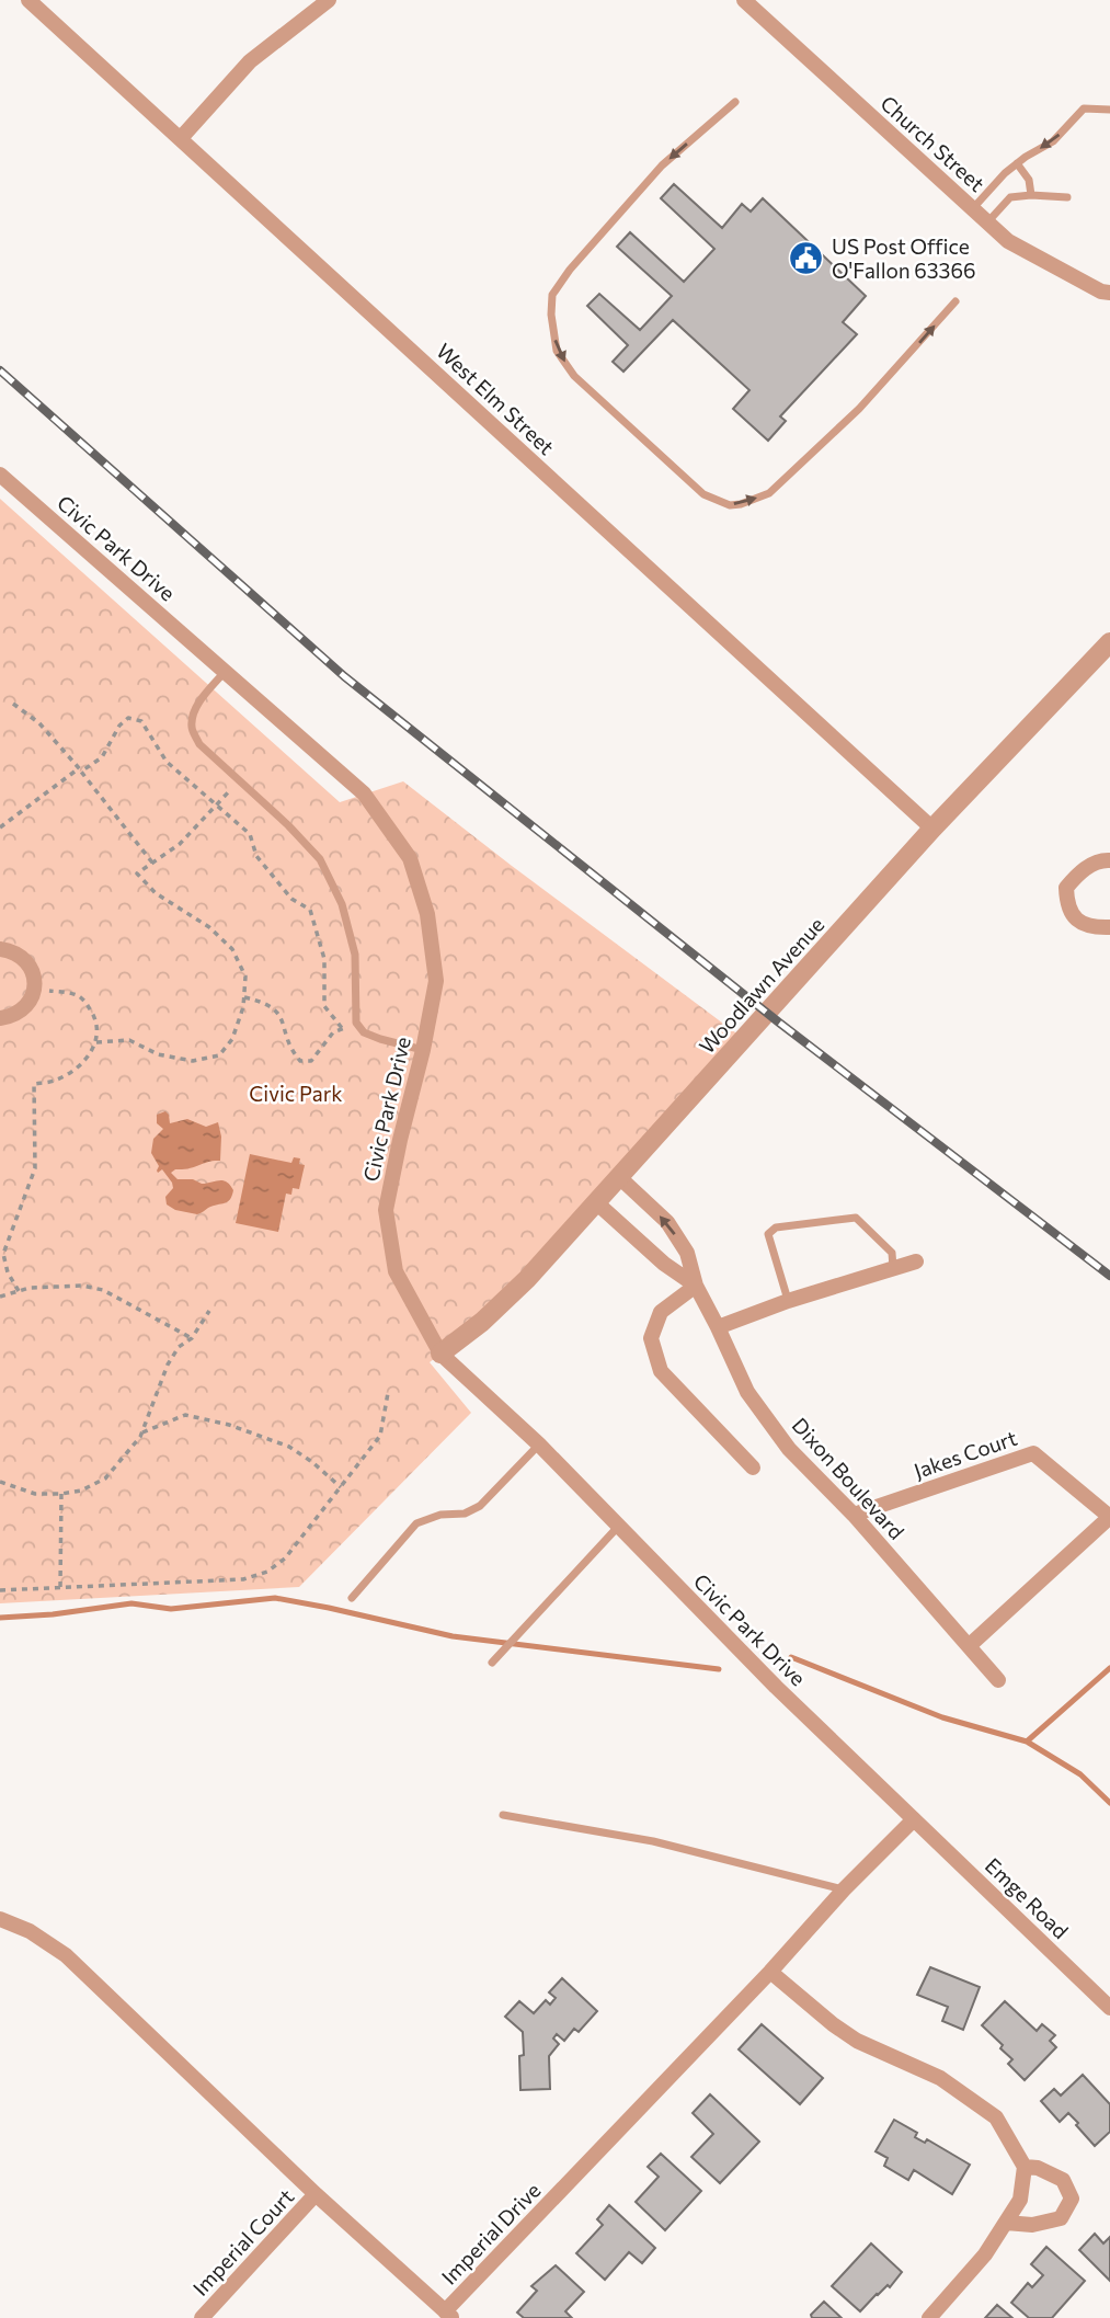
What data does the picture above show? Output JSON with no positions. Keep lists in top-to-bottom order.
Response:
{
  "streets": {
    "street": [
      "Church Street",
      "West Elm Street",
      "Civic Park Drive",
      "Woodlawn Avenue",
      "Jakes Court",
      "Dixon Boulevard",
      "Emge Road",
      "Imperial Drive",
      "Imperial Court"
    ]
  },
  "crossings": [
    ["West Elm Street", "Woodlawn Avenue"],
    ["Civic Park Drive", "Woodlawn Avenue"],
    ["Civic Park Drive", "Emge Road"],
    ["Civic Park Drive", "Imperial Drive"],
    ["Woodlawn Avenue", "Dixon Boulevard"],
    ["Jakes Court", "Dixon Boulevard"],
    ["Emge Road", "Imperial Drive"],
    ["Imperial Drive", "Imperial Court"]
  ],
  "parks": ["Civic Park"],
  "places": {
    "public building": ["US Post Office O'Fallon 63366"]
  }
}
